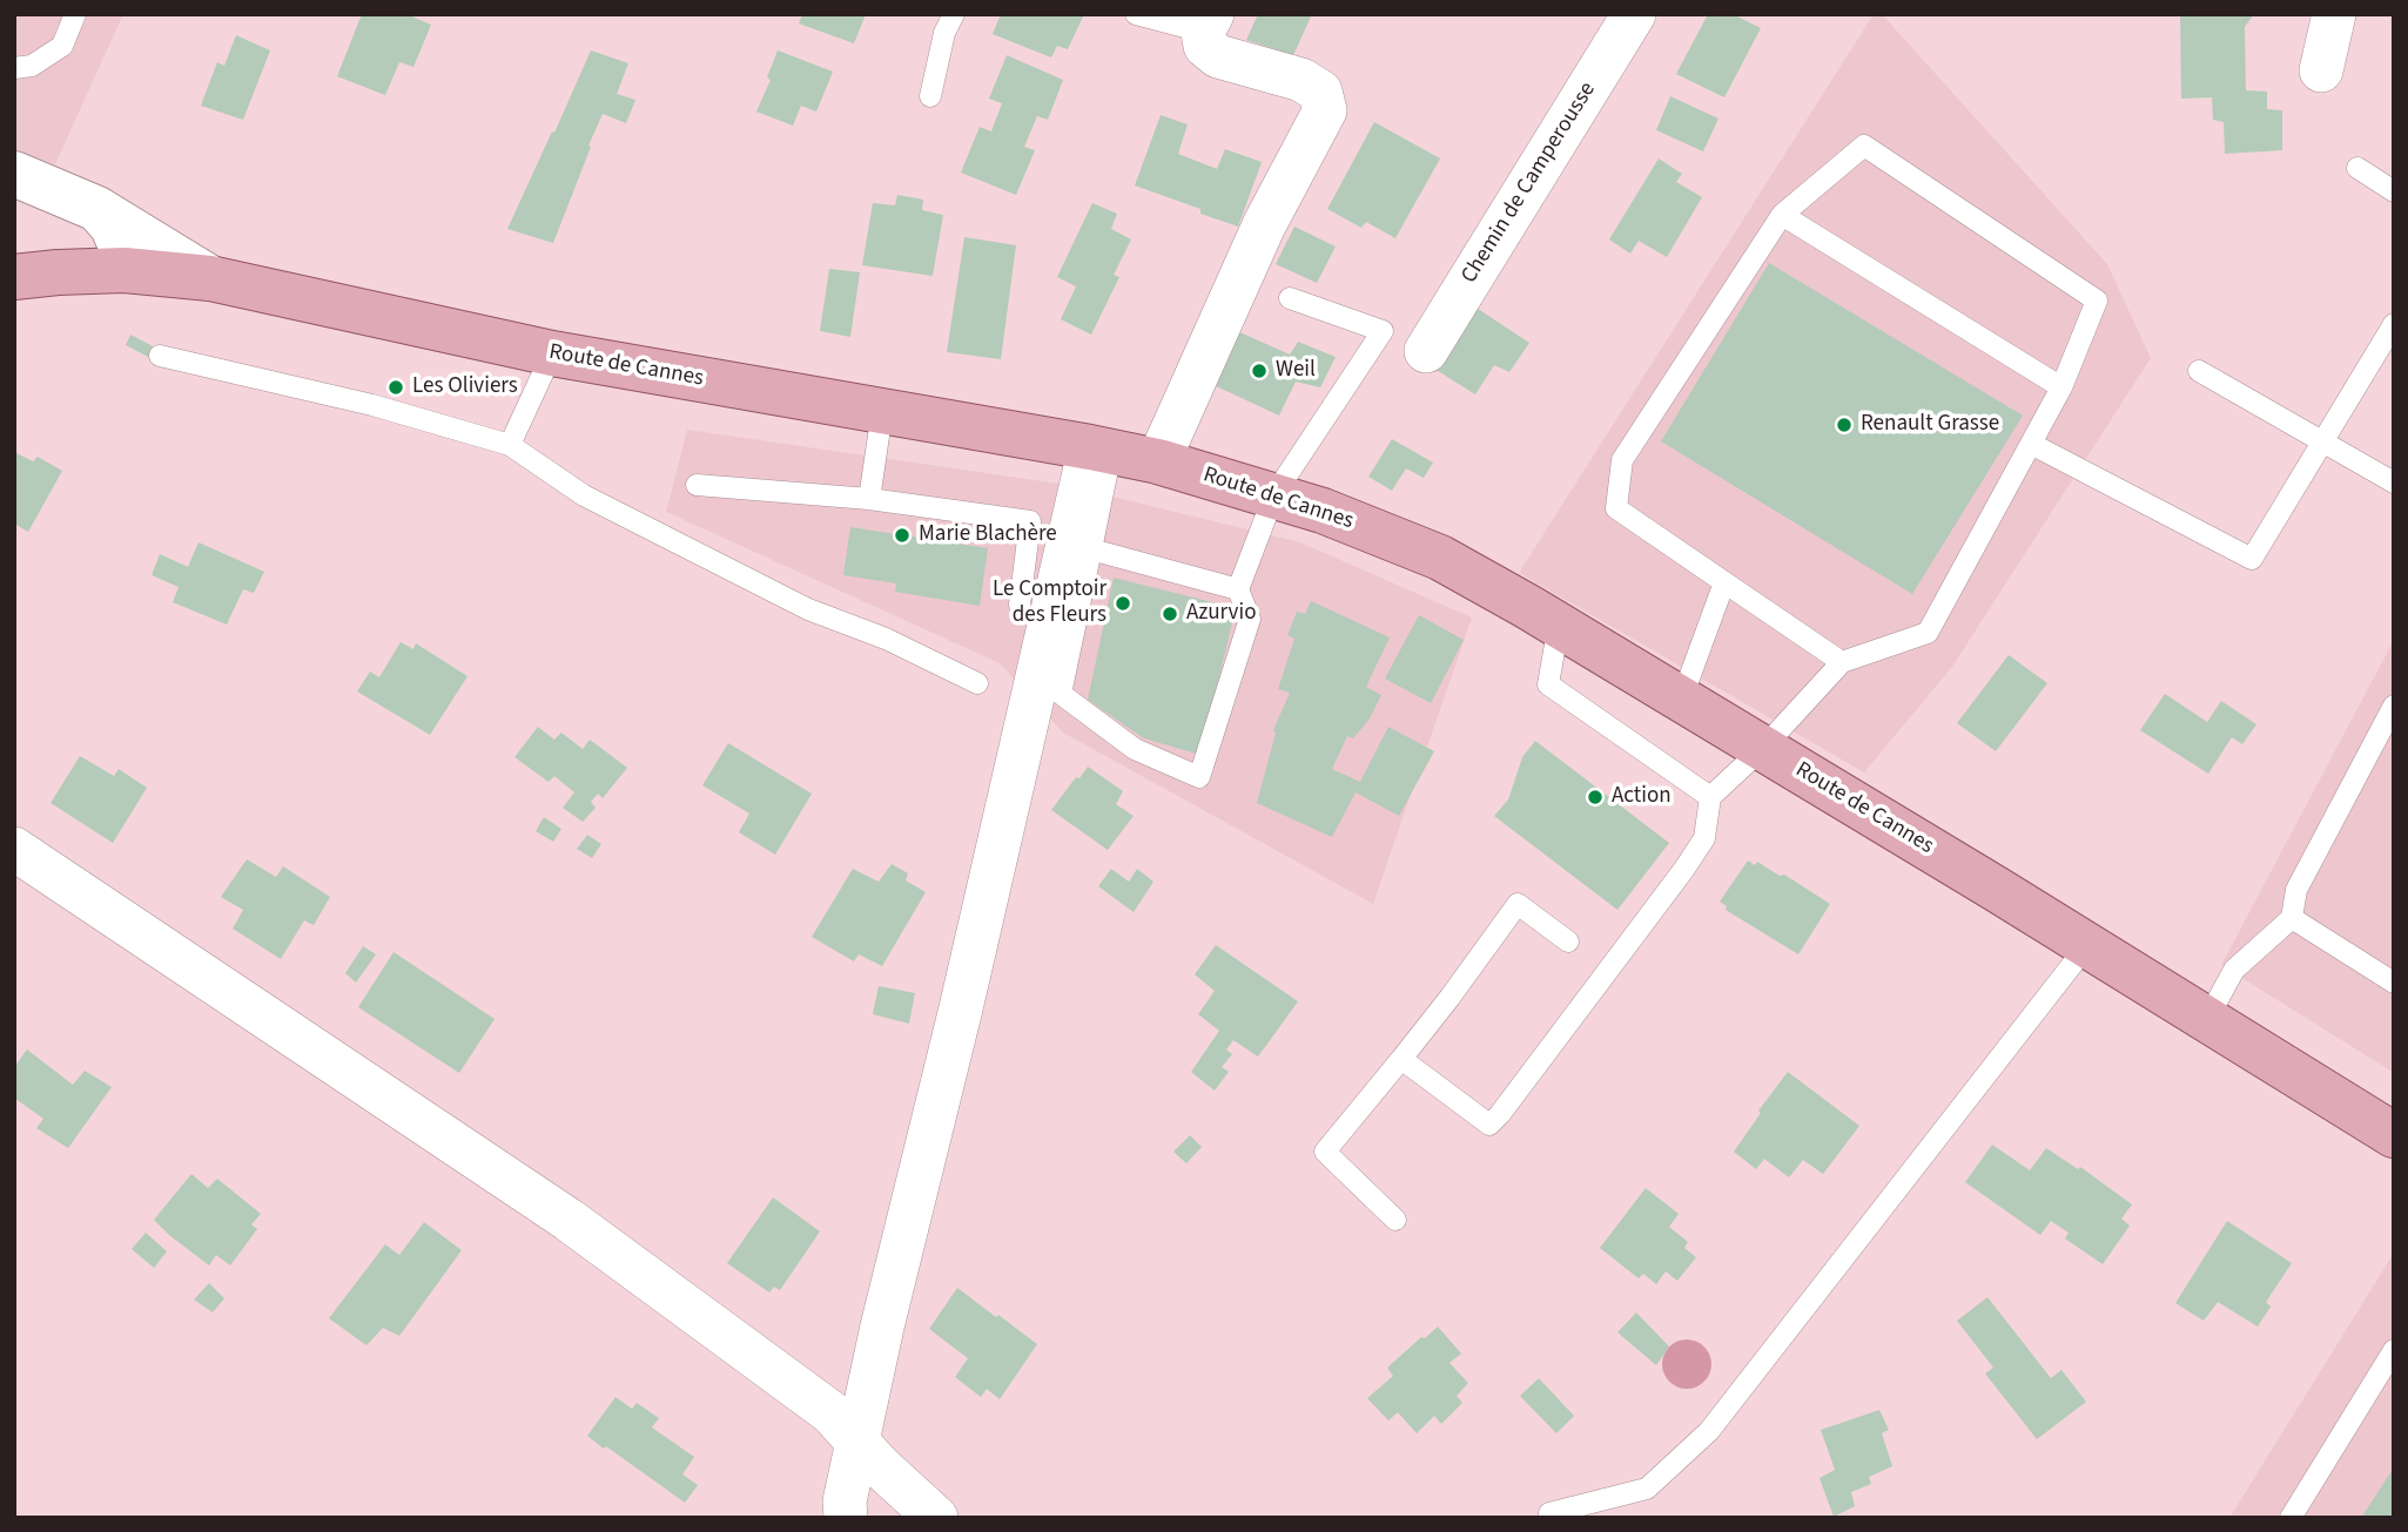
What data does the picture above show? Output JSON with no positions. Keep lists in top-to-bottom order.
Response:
{
  "streets": {
    "main road": ["Route de Cannes"],
    "street": ["Chemin de Camperousse"]
  },
  "places": [
    "Weil",
    "Les Oliviers",
    "Renault Grasse",
    "Marie Blachère",
    "Le Comptoir des Fleurs",
    "Azurvio",
    "Action"
  ]
}
